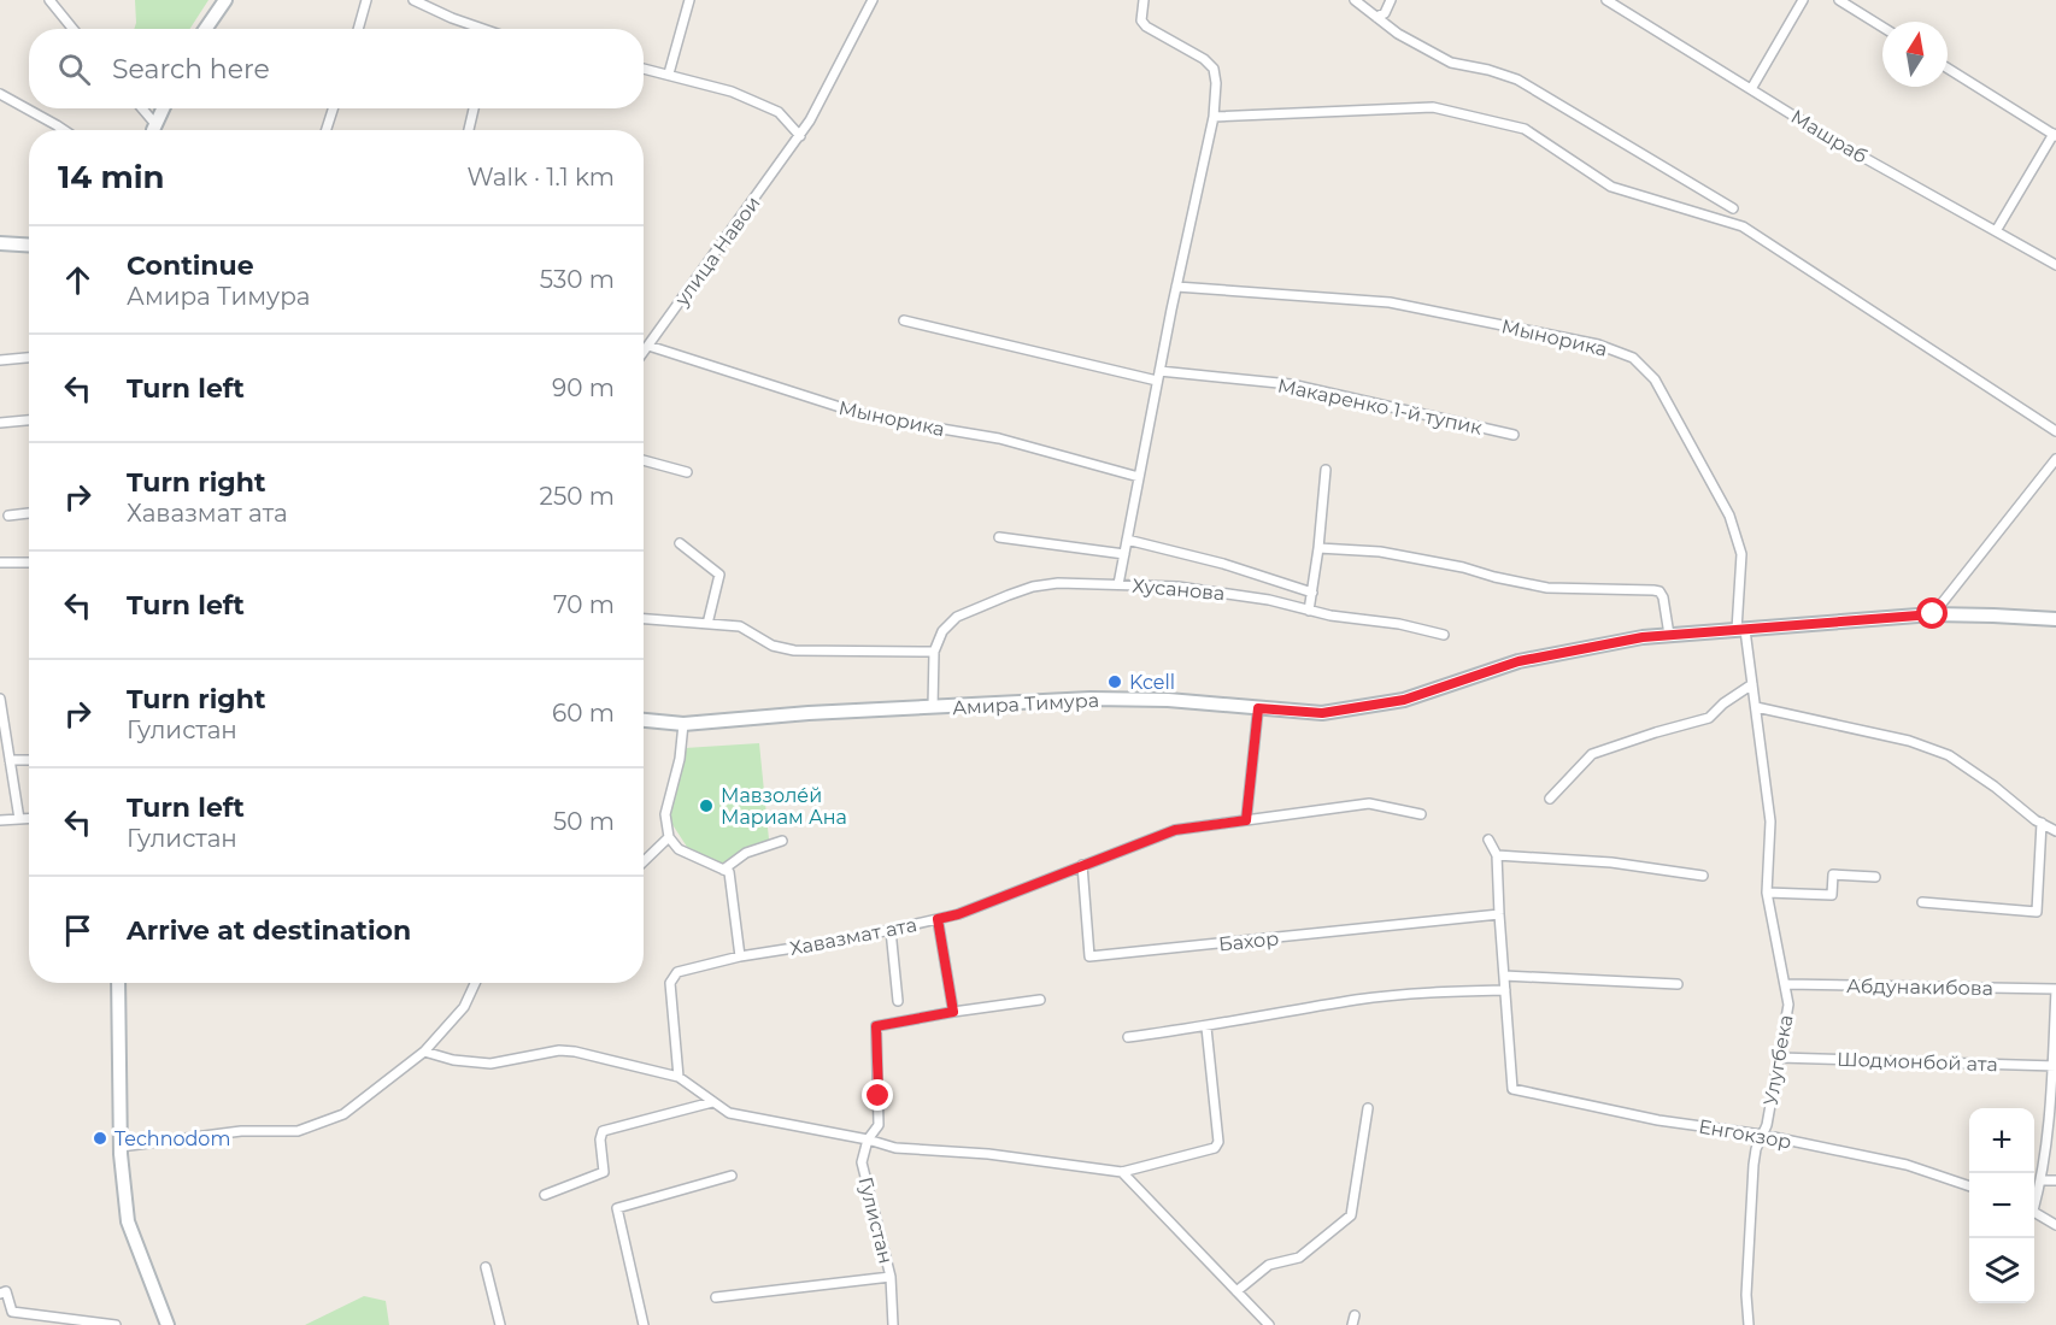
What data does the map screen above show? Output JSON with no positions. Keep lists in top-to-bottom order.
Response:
{
  "streets": {
    "street": [
      "Машраб",
      "улица Навои",
      "Мынорика",
      "Макаренко 1-й тупик",
      "Хусанова",
      "Амира Тимура",
      "Хавазмат ата",
      "Бахор",
      "Абдунакибова",
      "Улугбека",
      "Шодмонбой ата",
      "Енгокзор",
      "Гулистан"
    ]
  },
  "crossings": [
    ["улица Навои", "Мынорика"],
    ["Мынорика", "Амира Тимура"],
    ["Мынорика", "Улугбека"],
    ["Хусанова", "Амира Тимура"],
    ["Амира Тимура", "Улугбека"],
    ["Хавазмат ата", "Бахор"],
    ["Абдунакибова", "Улугбека"],
    ["Улугбека", "Шодмонбой ата"],
    ["Улугбека", "Енгокзор"]
  ],
  "places": ["Kcell", "Мавзоле́й Мариам Ана", "Technodom"],
  "north": "top",
  "page": {
    "search": "Search here",
    "heading": ["14 min", "Walk · 1.1 km"],
    "list": [
      ["Continue", "Амира Тимура", "530 m"],
      ["Turn left", "90 m"],
      ["Turn right", "Хавазмат ата", "250 m"],
      ["Turn left", "70 m"],
      ["Turn right", "Гулистан", "60 m"],
      ["Turn left", "Гулистан", "50 m"],
      "Arrive at destination"
    ],
    "map_buttons": ["+", "−"]
  }
}
